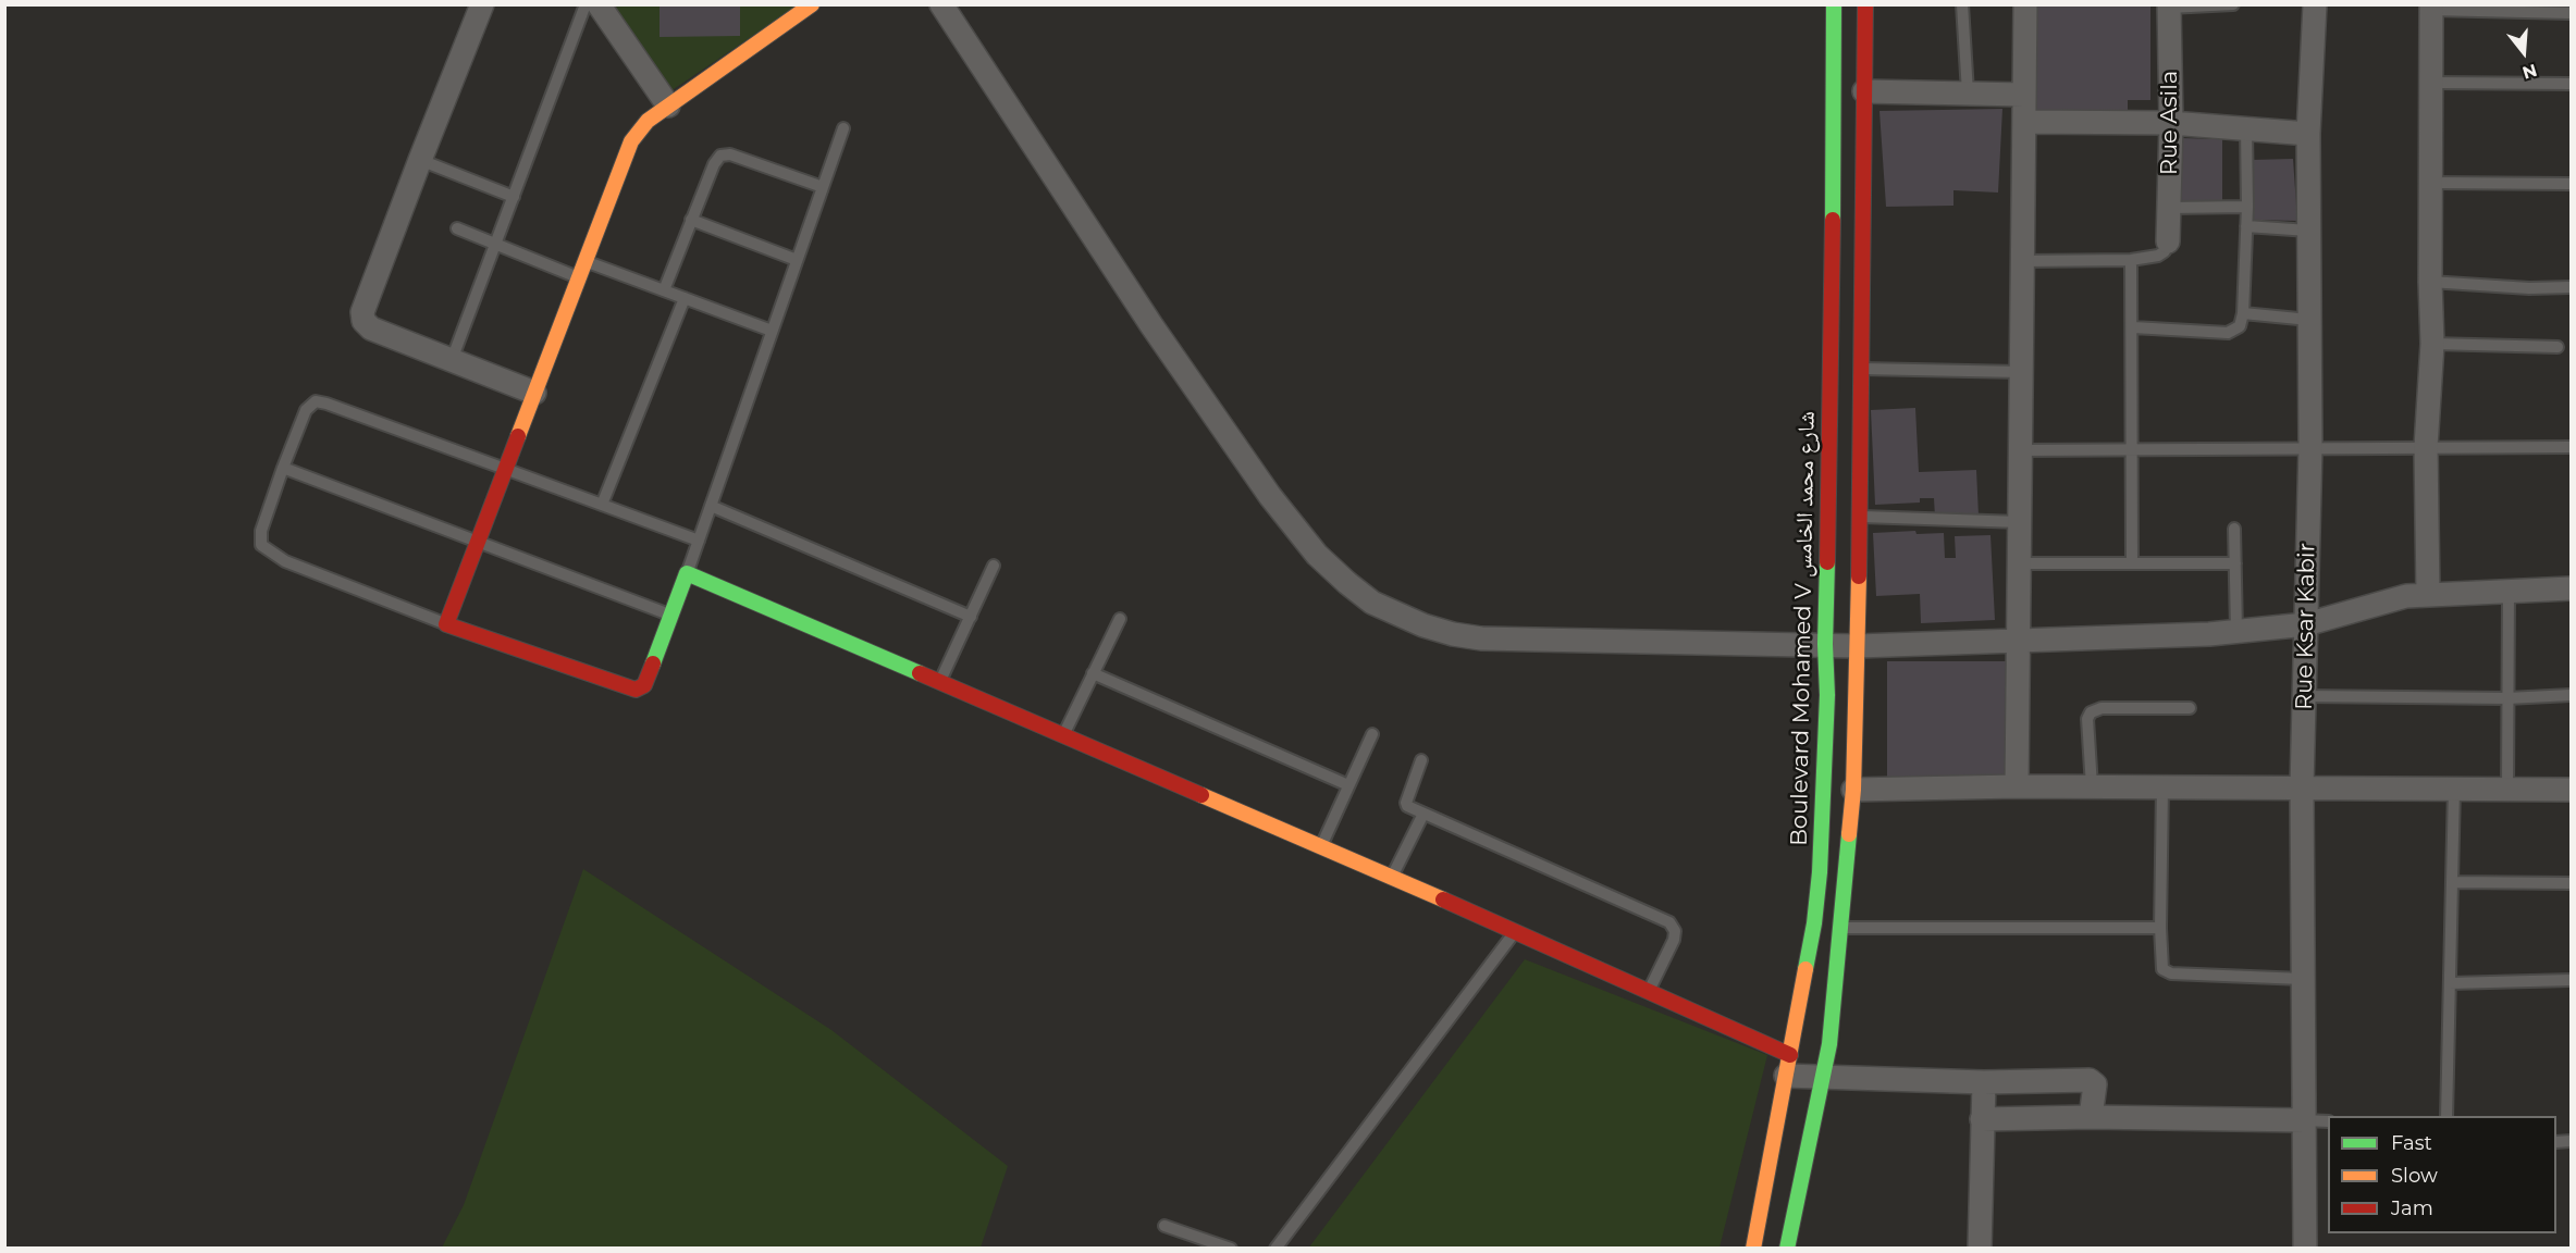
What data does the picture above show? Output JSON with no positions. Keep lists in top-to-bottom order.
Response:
{
  "streets": {
    "street": ["Rue Asila", "Rue Ksar Kabir", "Boulevard Mohamed V شارع محمد الخامس"]
  },
  "legend": ["Fast", "Slow", "Jam"],
  "north": "bottom"
}
